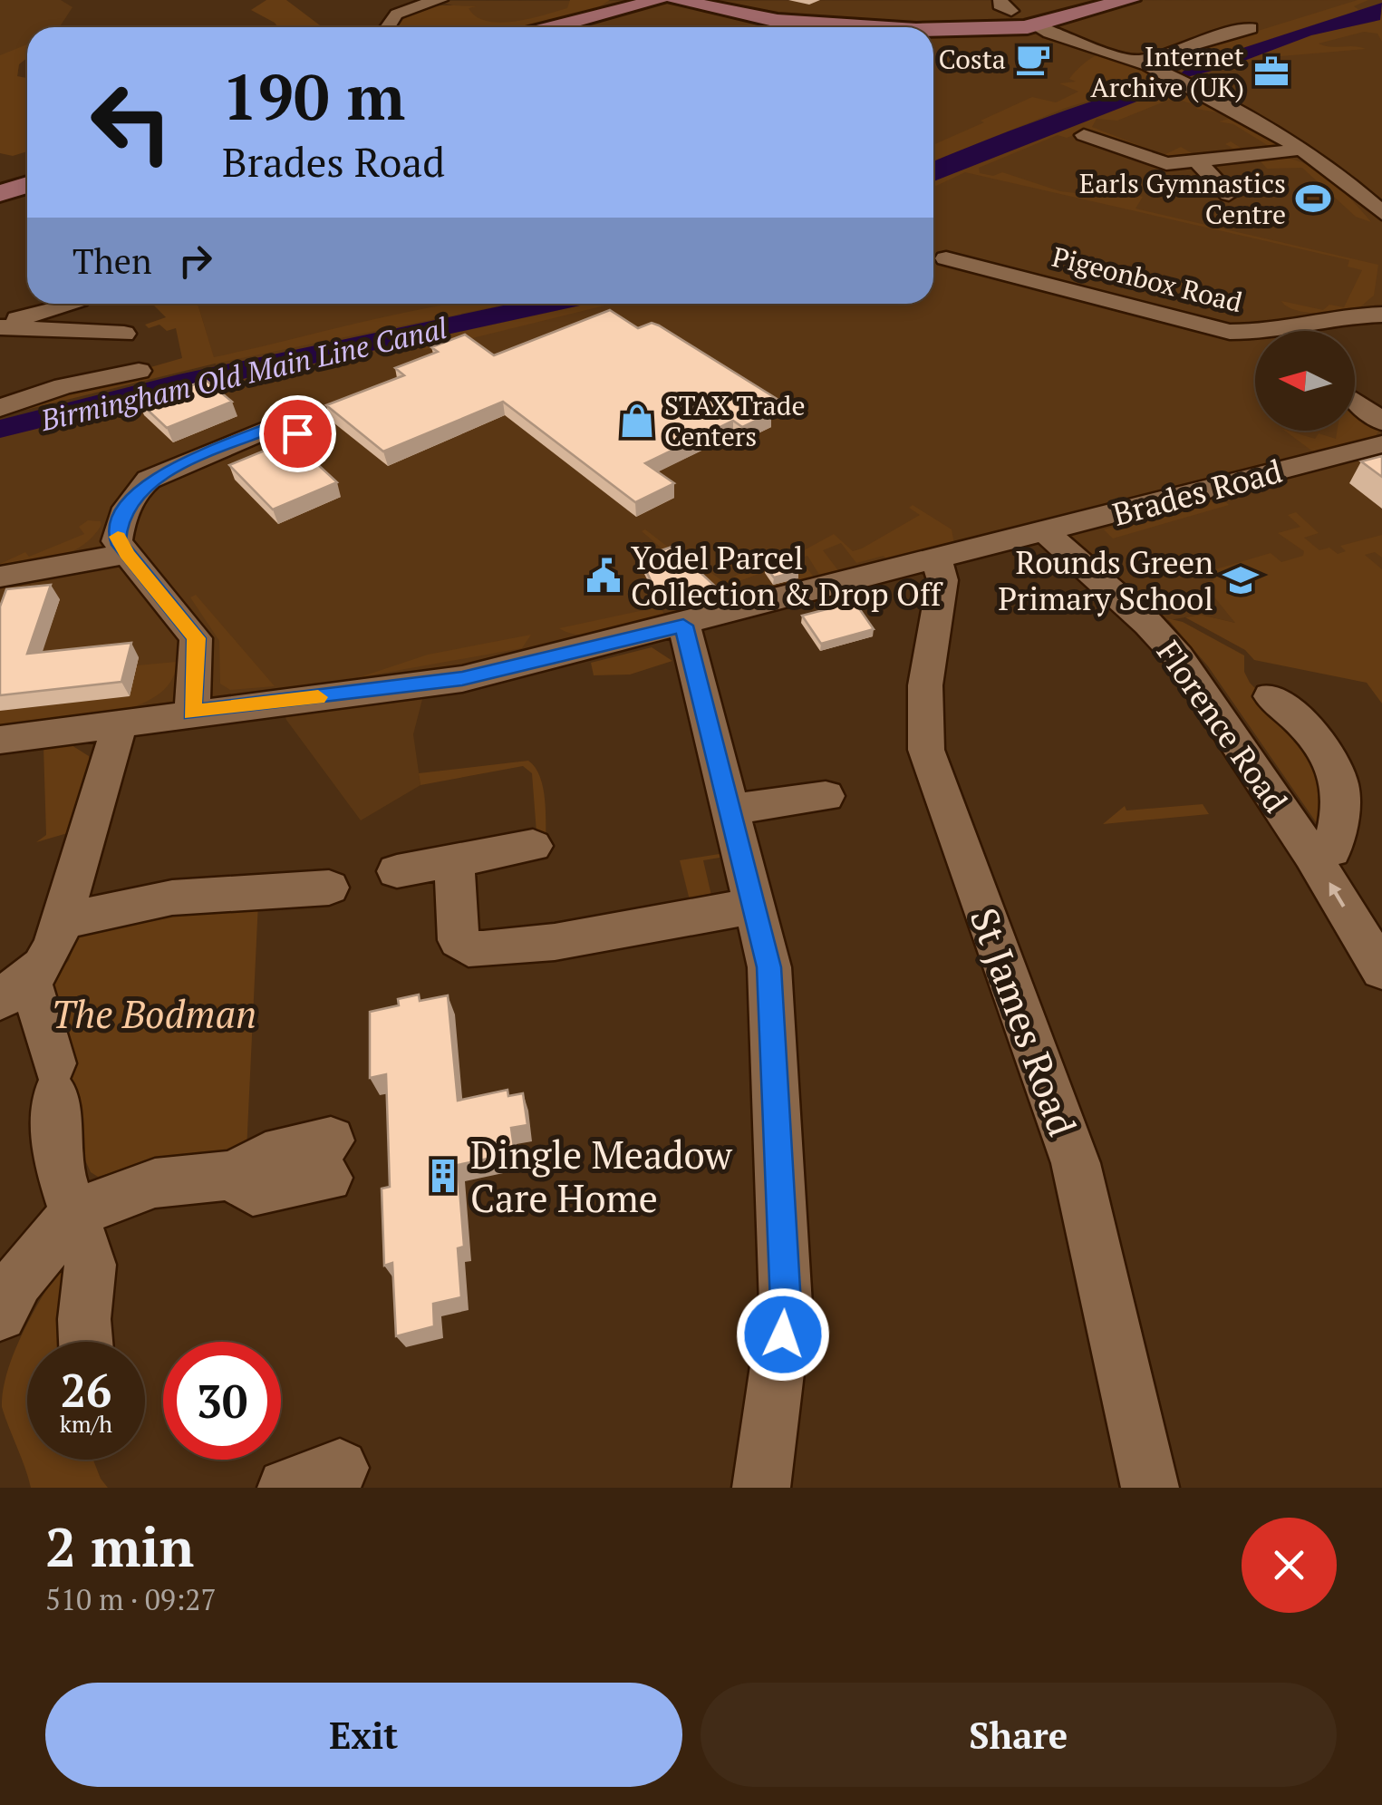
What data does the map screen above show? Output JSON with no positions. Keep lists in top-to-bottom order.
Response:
{
  "streets": {
    "street": [
      "Pigeonbox Road",
      "Brades Road",
      "Florence Road",
      "St James Road"
    ]
  },
  "crossings": [
    ["Brades Road", "Florence Road"],
    ["Brades Road", "St James Road"]
  ],
  "water": ["Birmingham Old Main Line Canal"],
  "parks": ["The Bodman"],
  "places": {
    "cafe": ["Costa"],
    "office": ["Internet Archive (UK)"],
    "sports": ["Earls Gymnastics Centre"],
    "shop": ["STAX Trade Centers"],
    "public building": ["Yodel Parcel Collection & Drop Off"],
    "school or university": ["Rounds Green Primary School"],
    "building": ["Dingle Meadow Care Home"]
  },
  "north": "left",
  "page": {
    "turn": ["190 m", "Brades Road"],
    "then": "Then",
    "speed": "26 km/h",
    "limit": "30",
    "heading": ["2 min", "510 m · 09:27"],
    "buttons": ["Exit", "Share"]
  }
}
